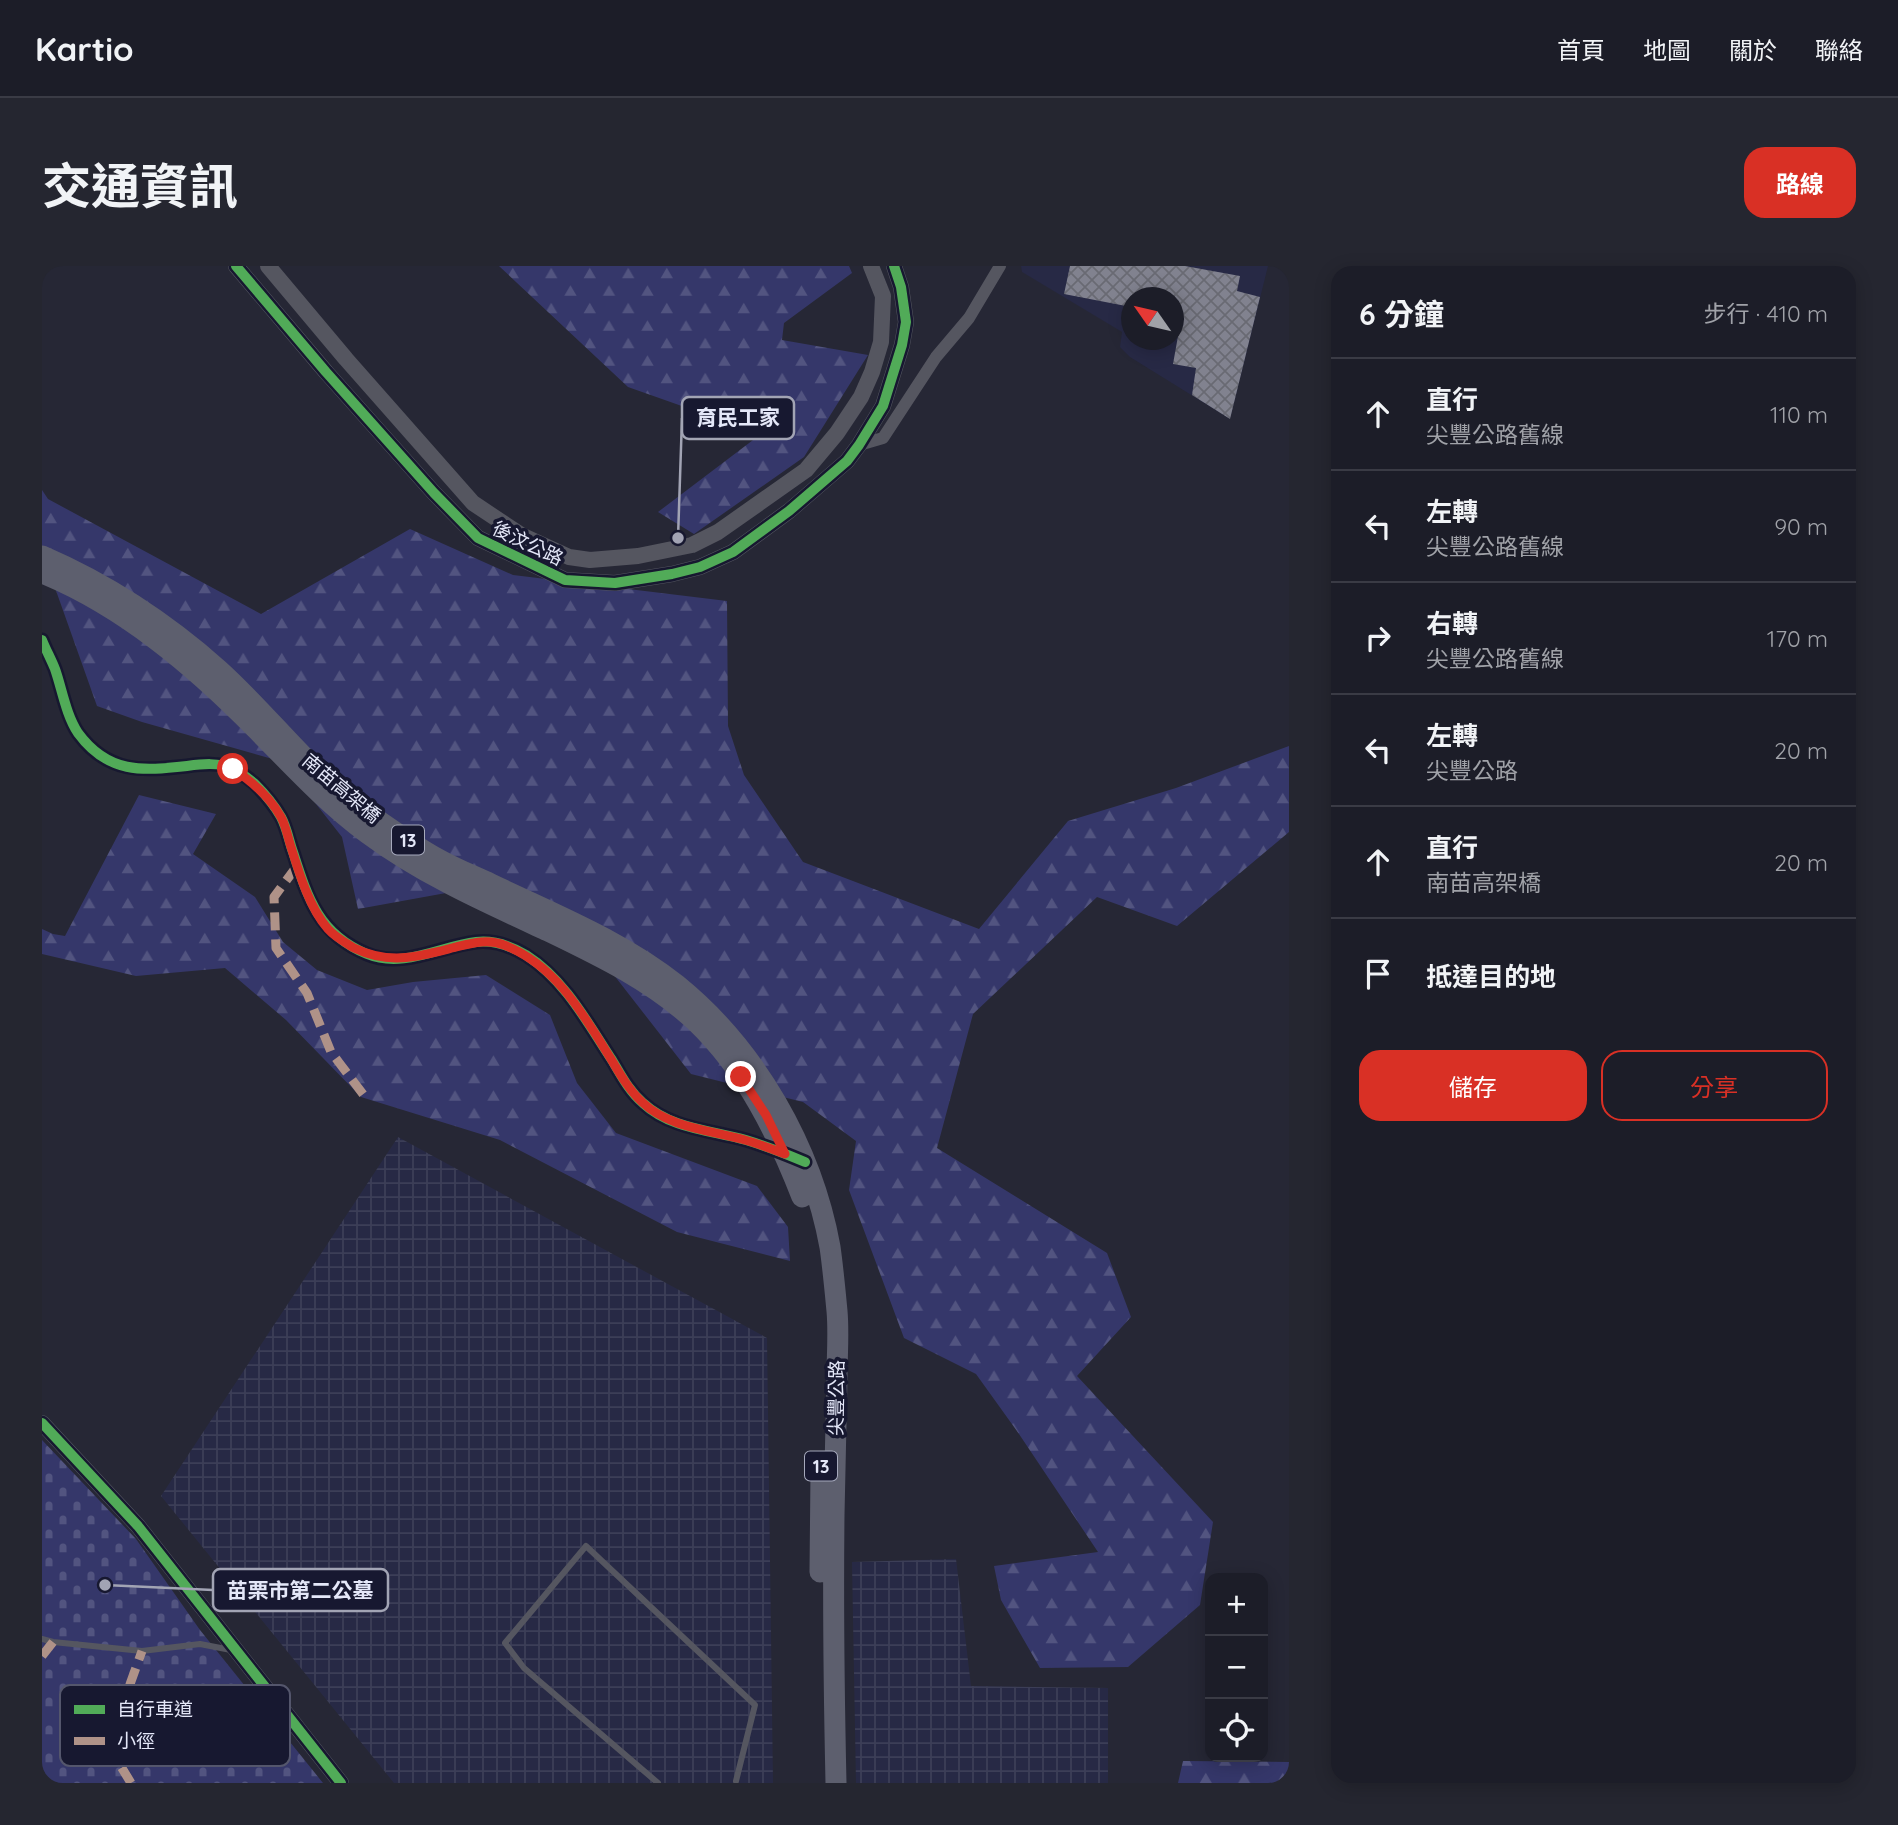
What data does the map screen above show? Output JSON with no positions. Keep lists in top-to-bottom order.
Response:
{
  "streets": {
    "main road": ["南苗高架橋", "13", "尖豐公路"],
    "street": ["後汶公路"]
  },
  "crossings": [
    ["南苗高架橋", "尖豐公路"]
  ],
  "places": ["育民工家", "苗栗市第二公墓"],
  "legend": ["自行車道", "小徑"],
  "north": "top left",
  "page": {
    "header": "Kartio",
    "nav": [
      "首頁",
      "地圖",
      "關於",
      "聯絡"
    ],
    "title": "交通資訊",
    "buttons": [
      "路線",
      ["儲存", "分享"]
    ],
    "heading": ["6 分鐘", "步行 · 410 m"],
    "list": [
      ["直行", "尖豐公路舊線", "110 m"],
      ["左轉", "尖豐公路舊線", "90 m"],
      ["右轉", "尖豐公路舊線", "170 m"],
      ["左轉", "尖豐公路", "20 m"],
      ["直行", "南苗高架橋", "20 m"],
      "抵達目的地"
    ],
    "map_buttons": ["+", "−"]
  }
}
